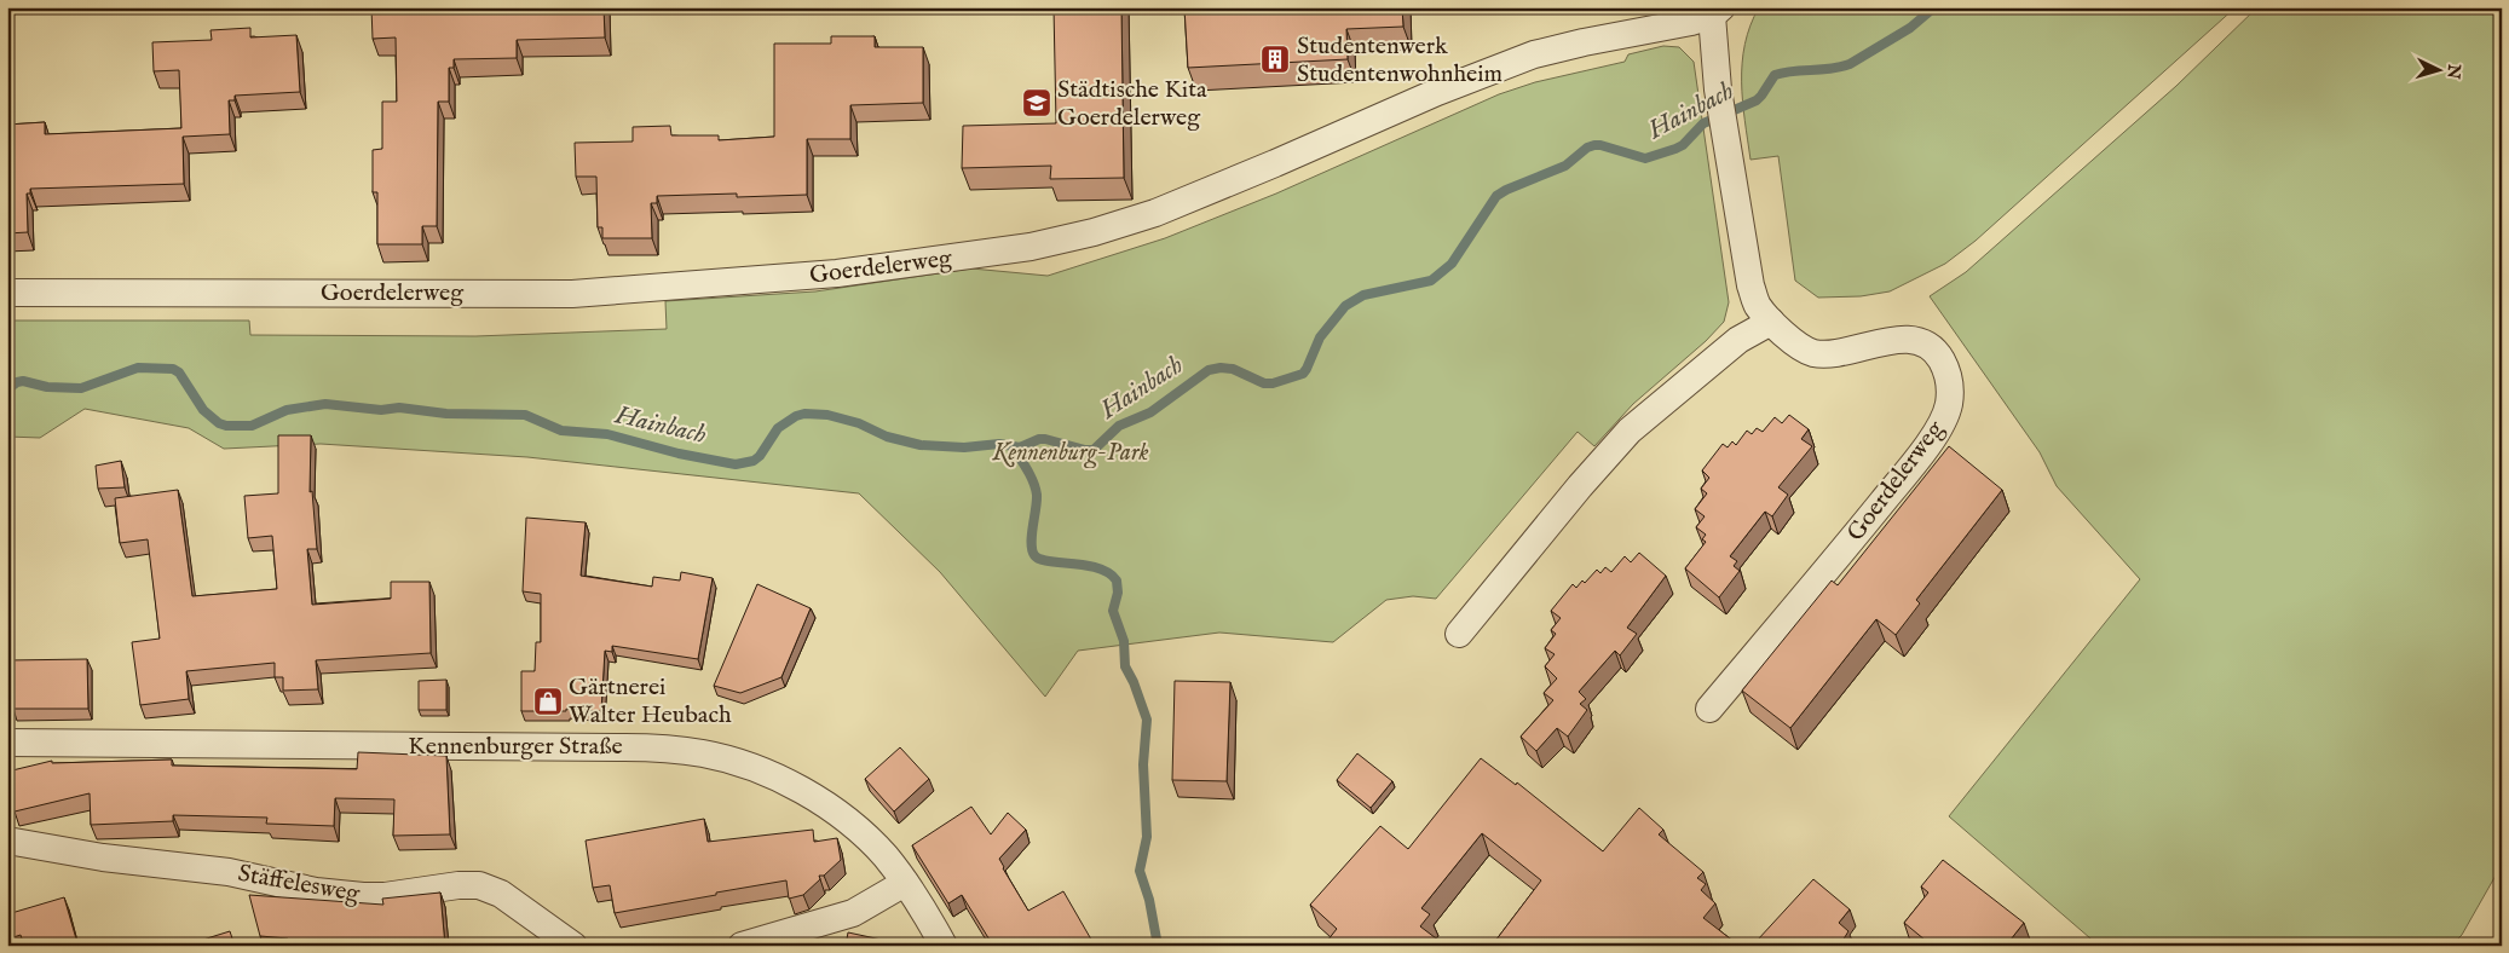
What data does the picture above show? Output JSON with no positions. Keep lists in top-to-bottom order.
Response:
{
  "streets": {
    "street": ["Goerdelerweg", "Kennenburger Straße", "Stäffelesweg"]
  },
  "water": ["Hainbach"],
  "parks": ["Kennenburg-Park"],
  "places": {
    "building": ["Studentenwerk Studentenwohnheim"],
    "school or university": ["Städtische Kita Goerdelerweg"],
    "shop": ["Gärtnerei Walter Heubach"]
  },
  "north": "right"
}
